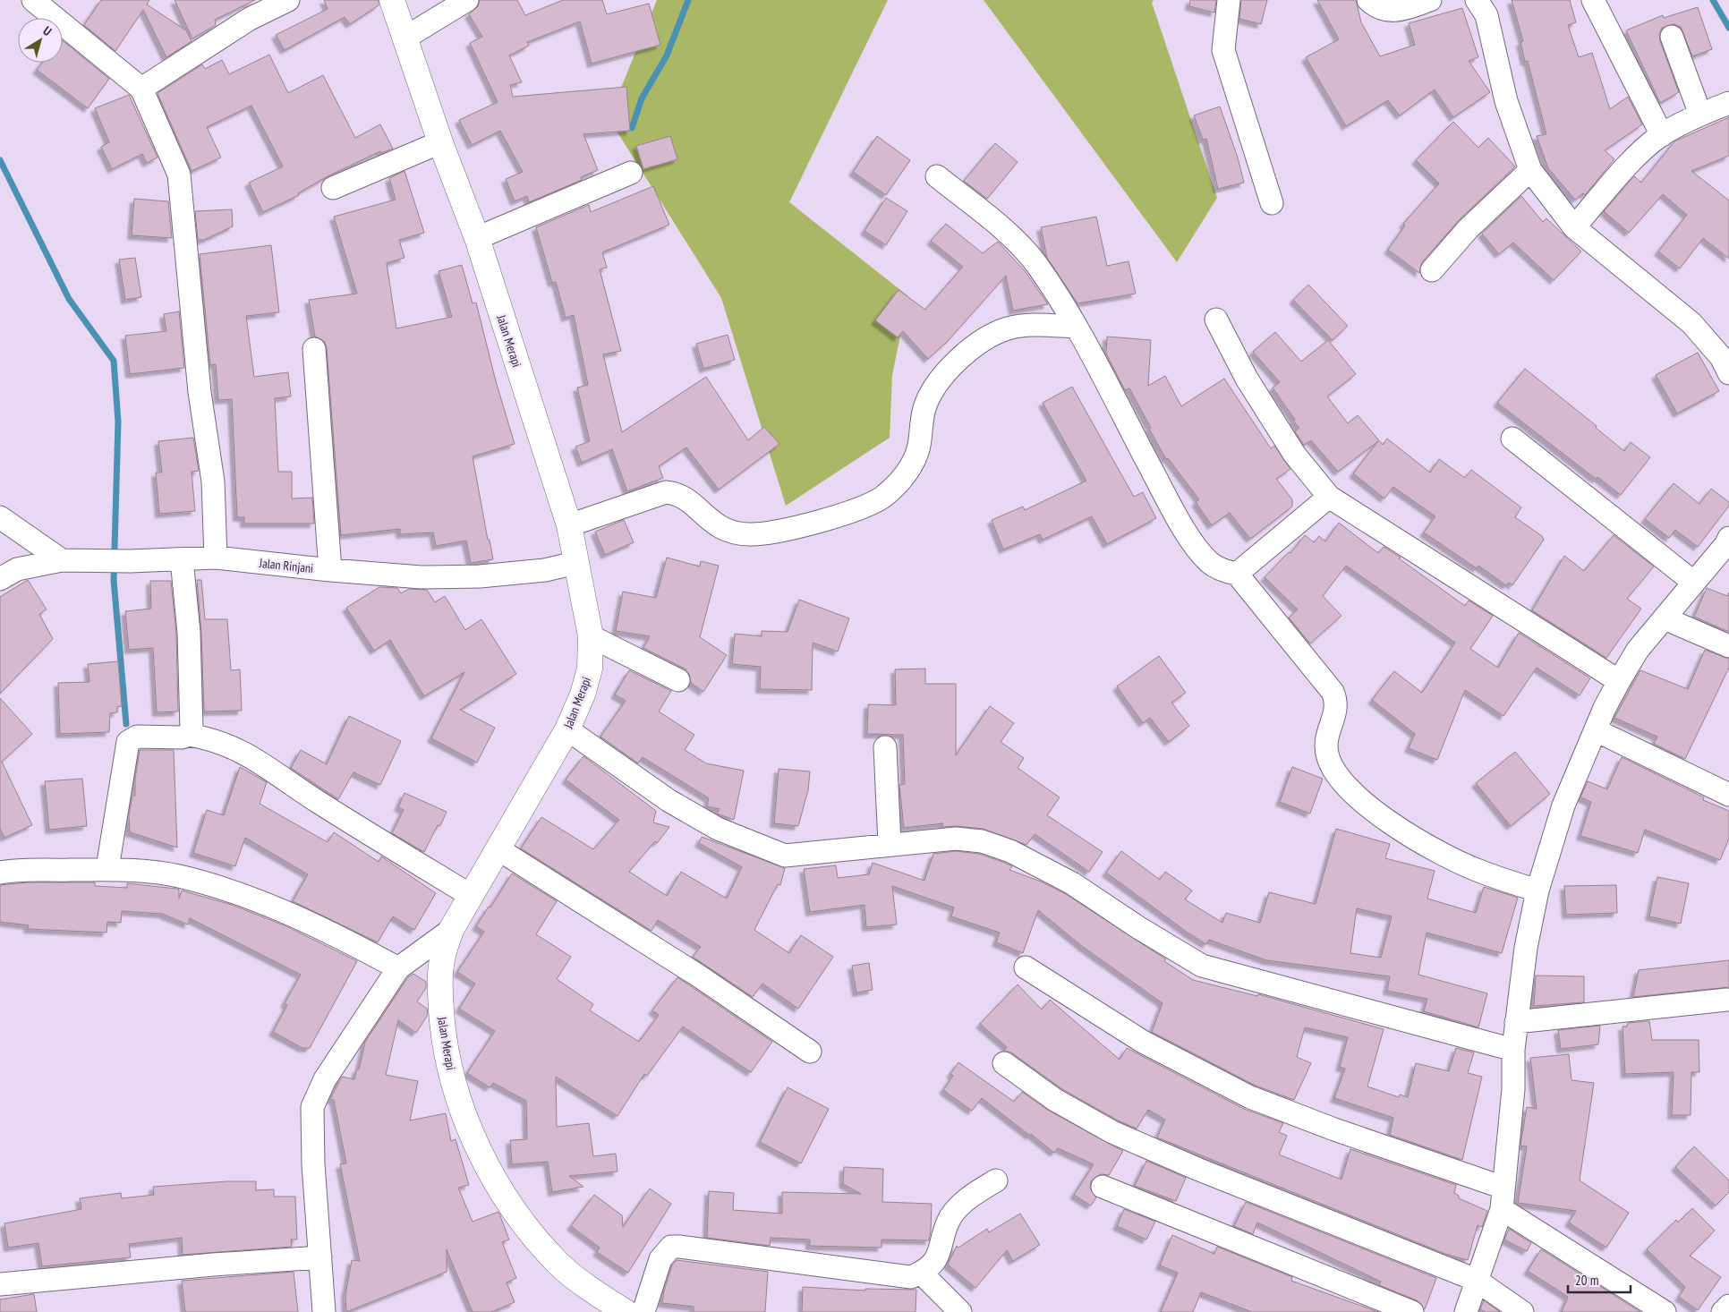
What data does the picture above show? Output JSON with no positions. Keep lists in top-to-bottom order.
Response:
{
  "streets": {
    "main road": ["Jalan Merapi"],
    "street": ["Jalan Rinjani"]
  },
  "crossings": [
    ["Jalan Merapi", "Jalan Rinjani"]
  ],
  "scale_bar": "20 m",
  "north": "top right"
}
